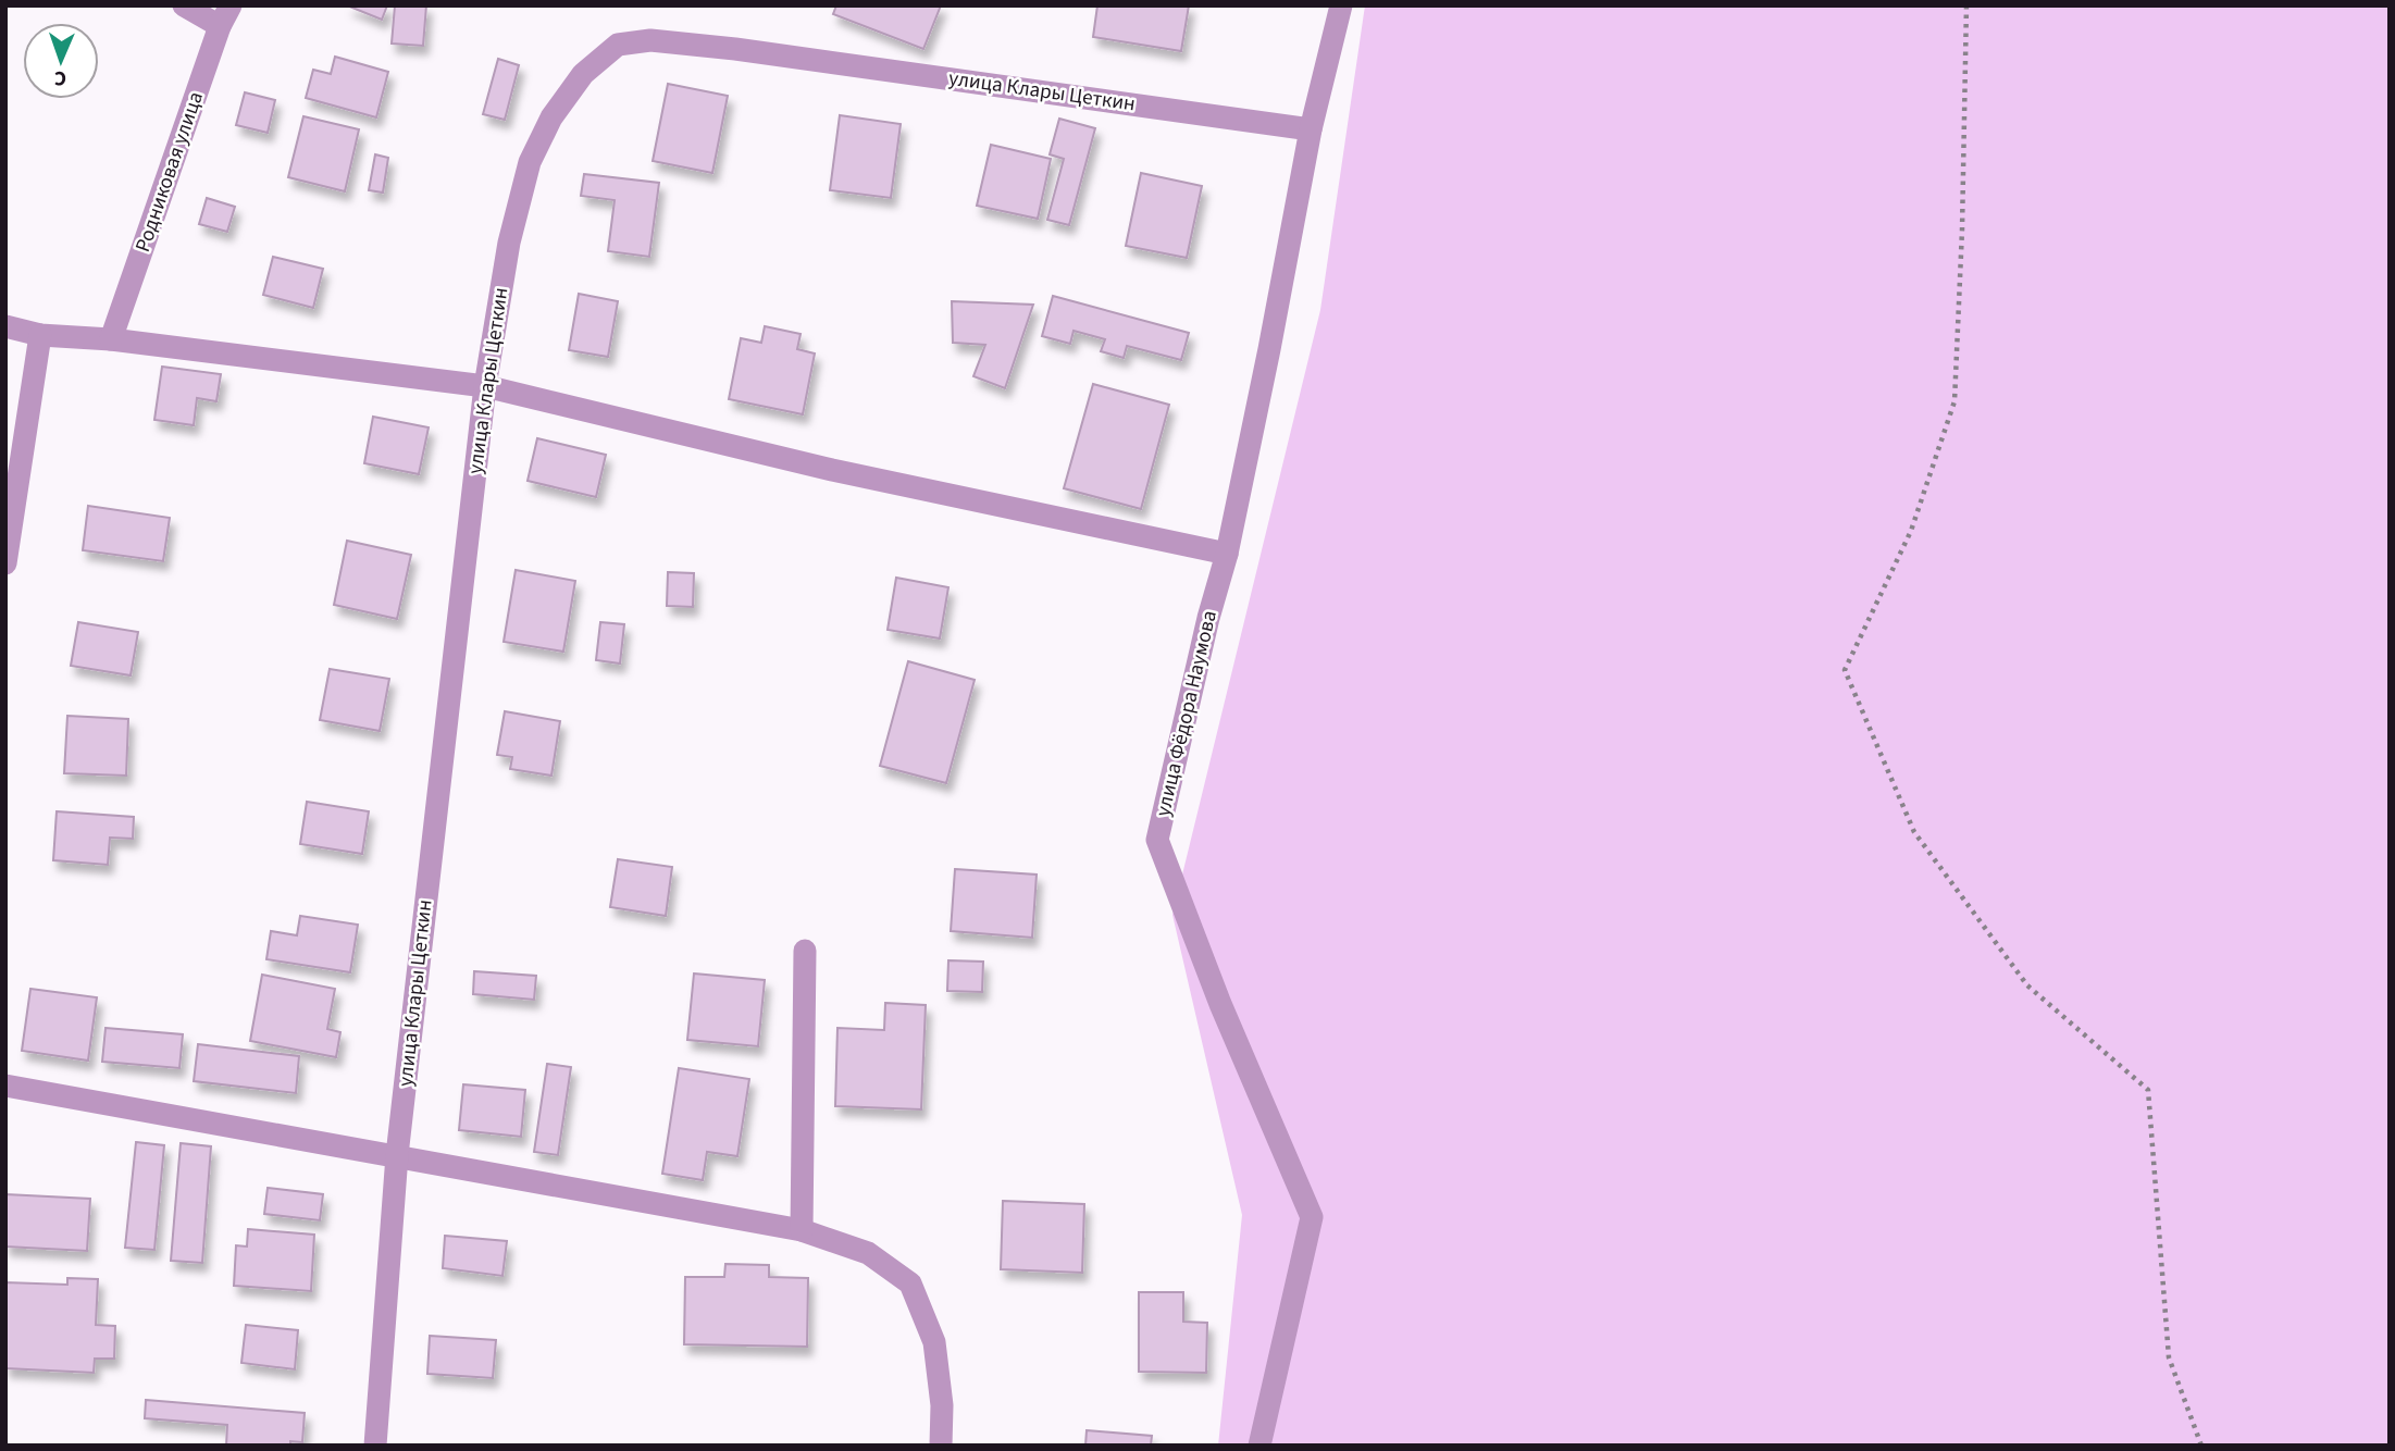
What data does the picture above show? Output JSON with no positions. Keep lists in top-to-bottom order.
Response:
{
  "streets": {
    "street": ["улица Клары Цеткин", "Родниковая улица", "улица Фёдора Наумова"]
  },
  "crossings": [
    ["улица Клары Цеткин", "улица Фёдора Наумова"]
  ],
  "north": "bottom"
}
